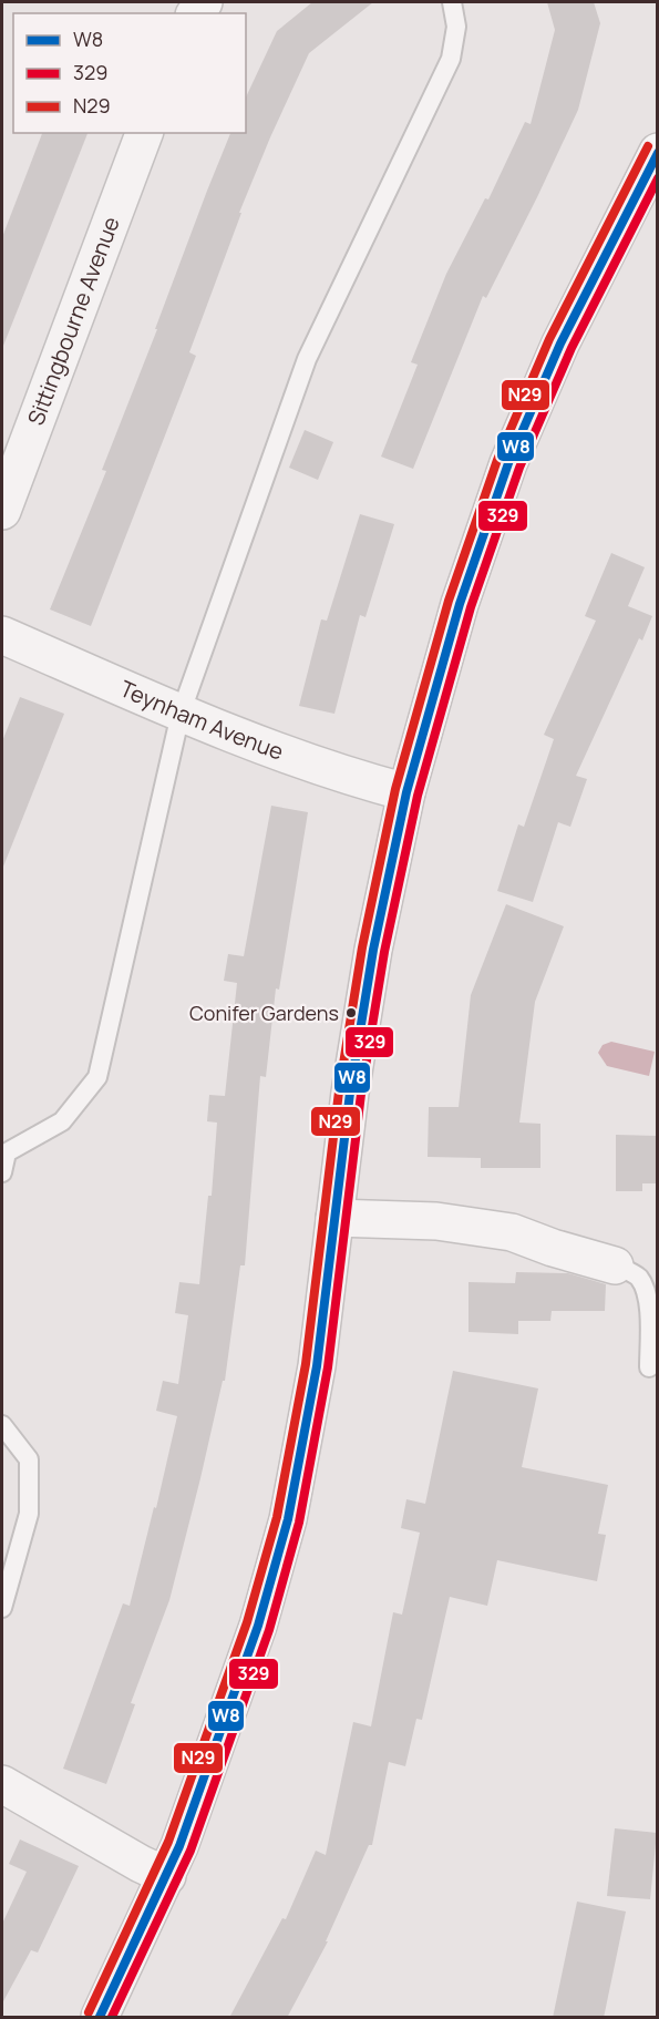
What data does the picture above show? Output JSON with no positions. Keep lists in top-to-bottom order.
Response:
{
  "streets": {
    "street": ["Sittingbourne Avenue", "Teynham Avenue"]
  },
  "places": ["Conifer Gardens"],
  "lines": ["transit line N29", "transit line W8", "transit line 329"],
  "legend": ["W8", "329", "N29"]
}
